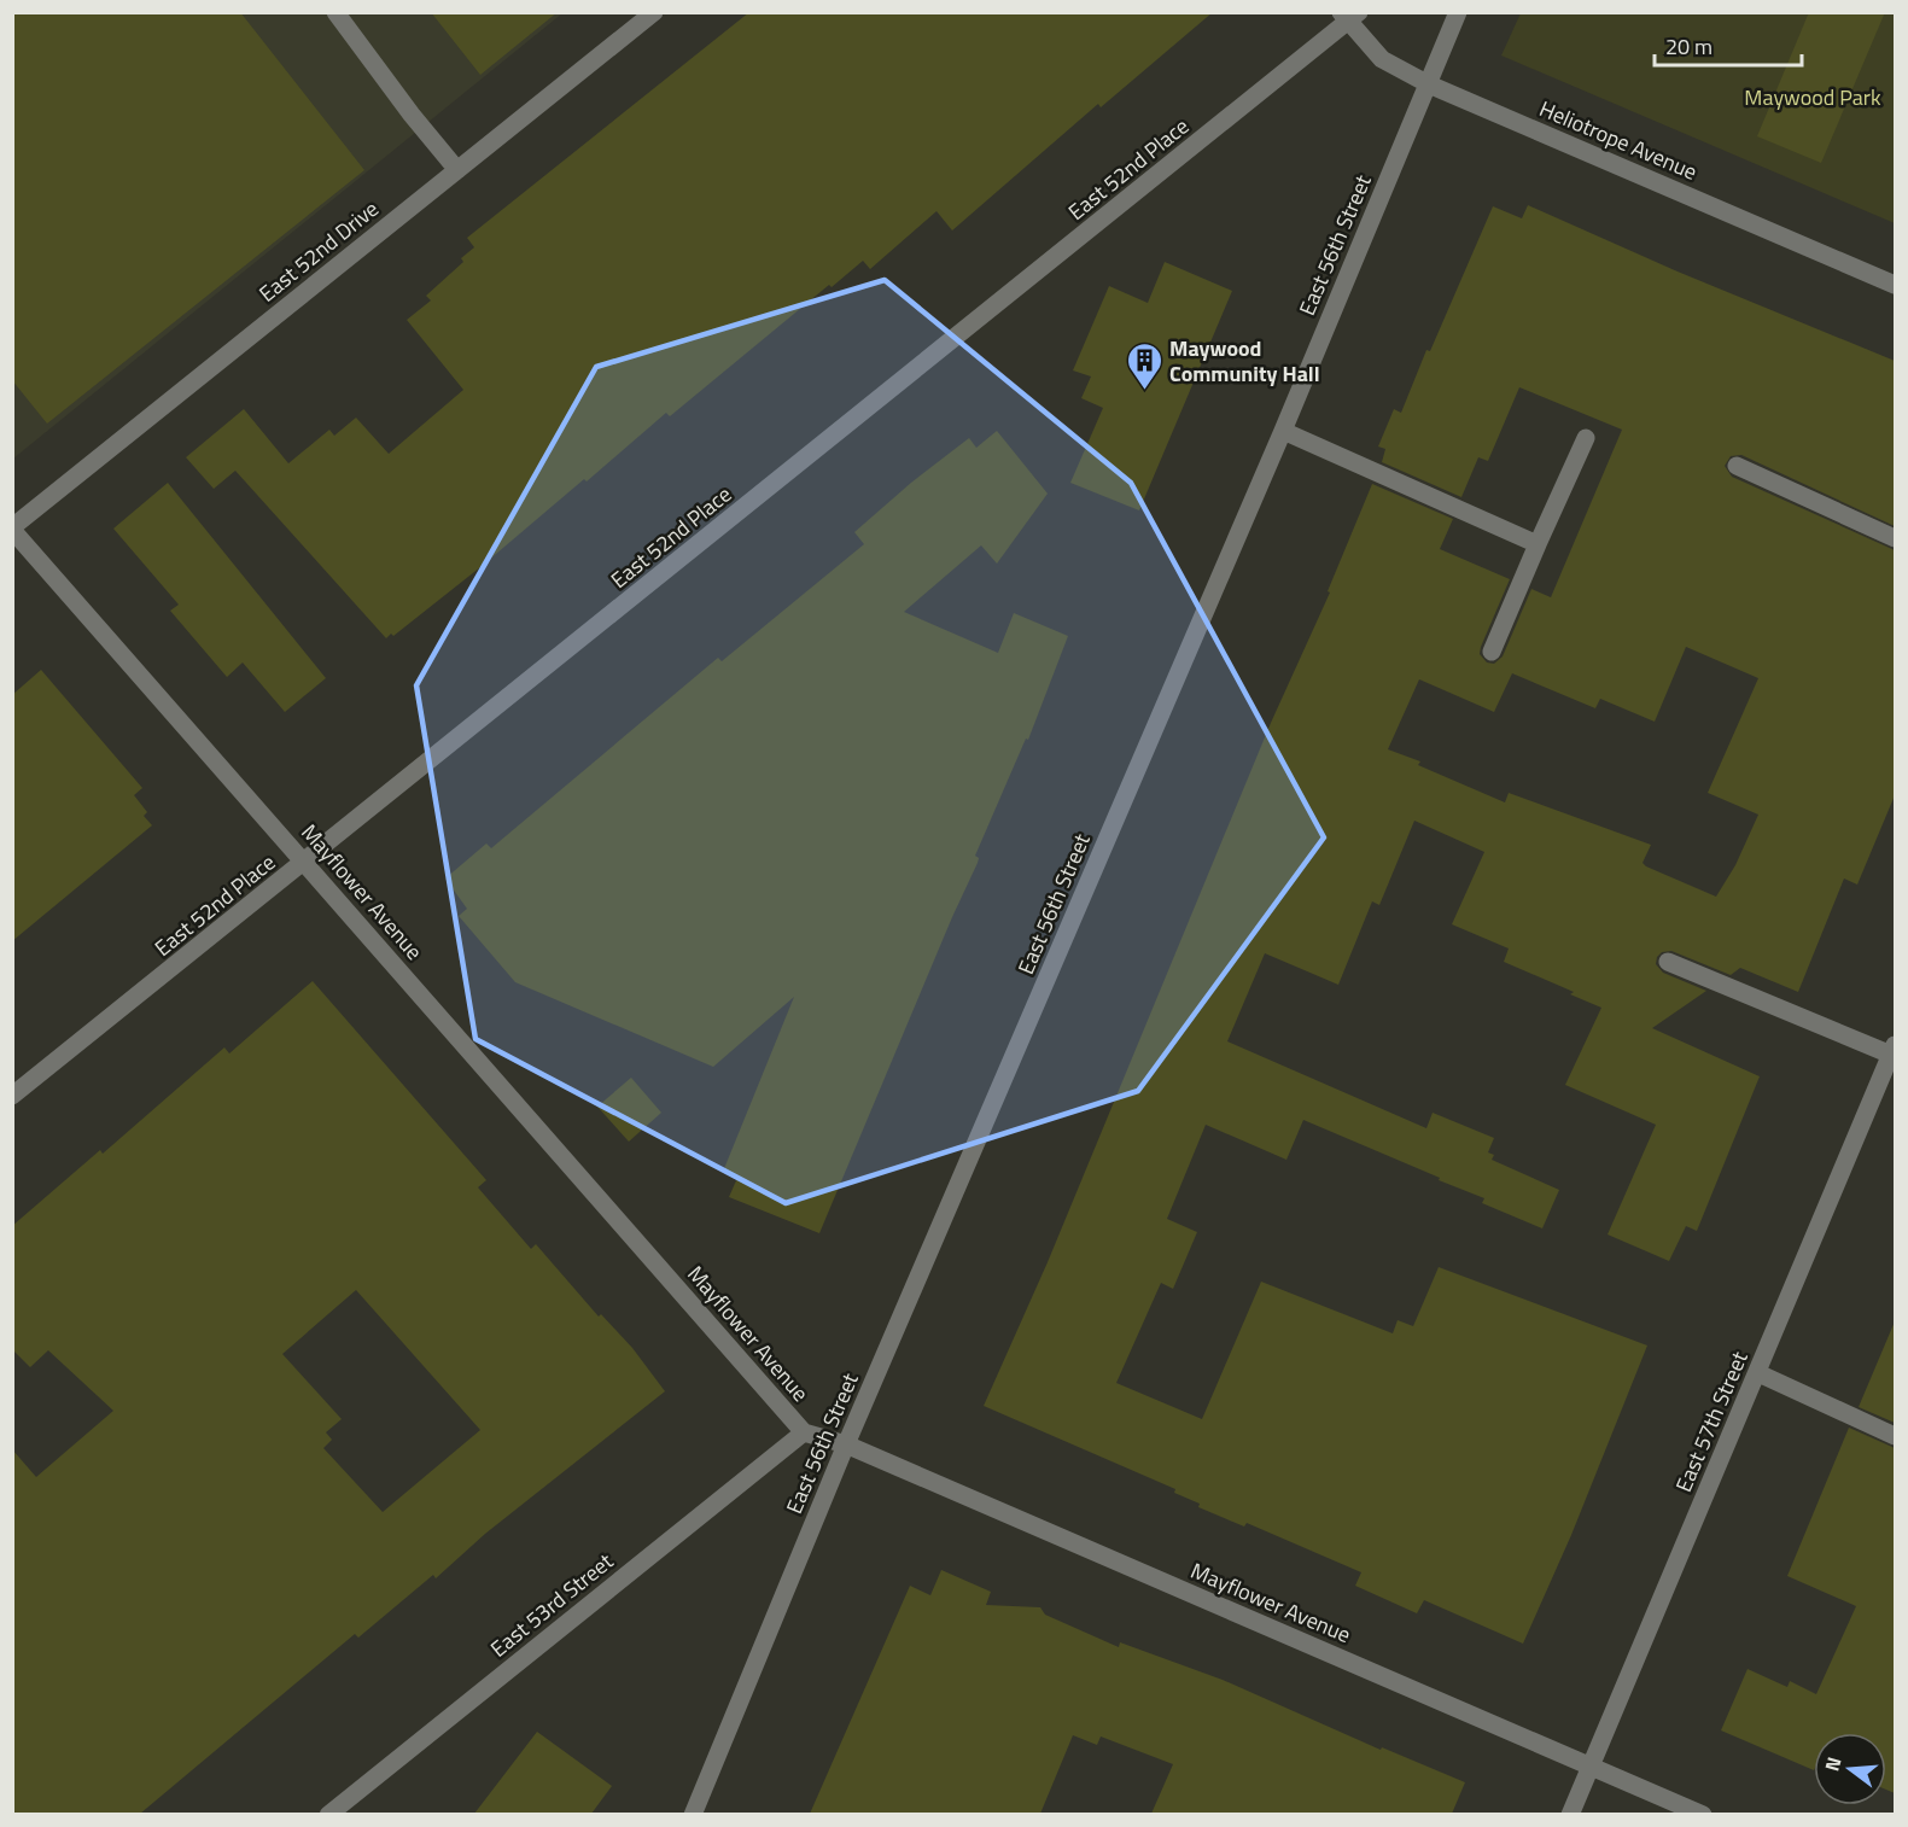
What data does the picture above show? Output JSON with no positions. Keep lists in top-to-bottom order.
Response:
{
  "streets": {
    "street": [
      "Heliotrope Avenue",
      "East 52nd Place",
      "East 56th Street",
      "East 52nd Drive",
      "Mayflower Avenue",
      "East 57th Street",
      "East 53rd Street"
    ]
  },
  "crossings": [
    ["Heliotrope Avenue", "East 52nd Place"],
    ["Heliotrope Avenue", "East 56th Street"],
    ["East 52nd Place", "Mayflower Avenue"],
    ["East 56th Street", "Mayflower Avenue"],
    ["East 52nd Drive", "Mayflower Avenue"],
    ["Mayflower Avenue", "East 57th Street"],
    ["Mayflower Avenue", "East 53rd Street"]
  ],
  "parks": ["Maywood Park"],
  "places": {
    "building": ["Maywood Community Hall"]
  },
  "scale_bar": "20 m",
  "north": "left"
}
